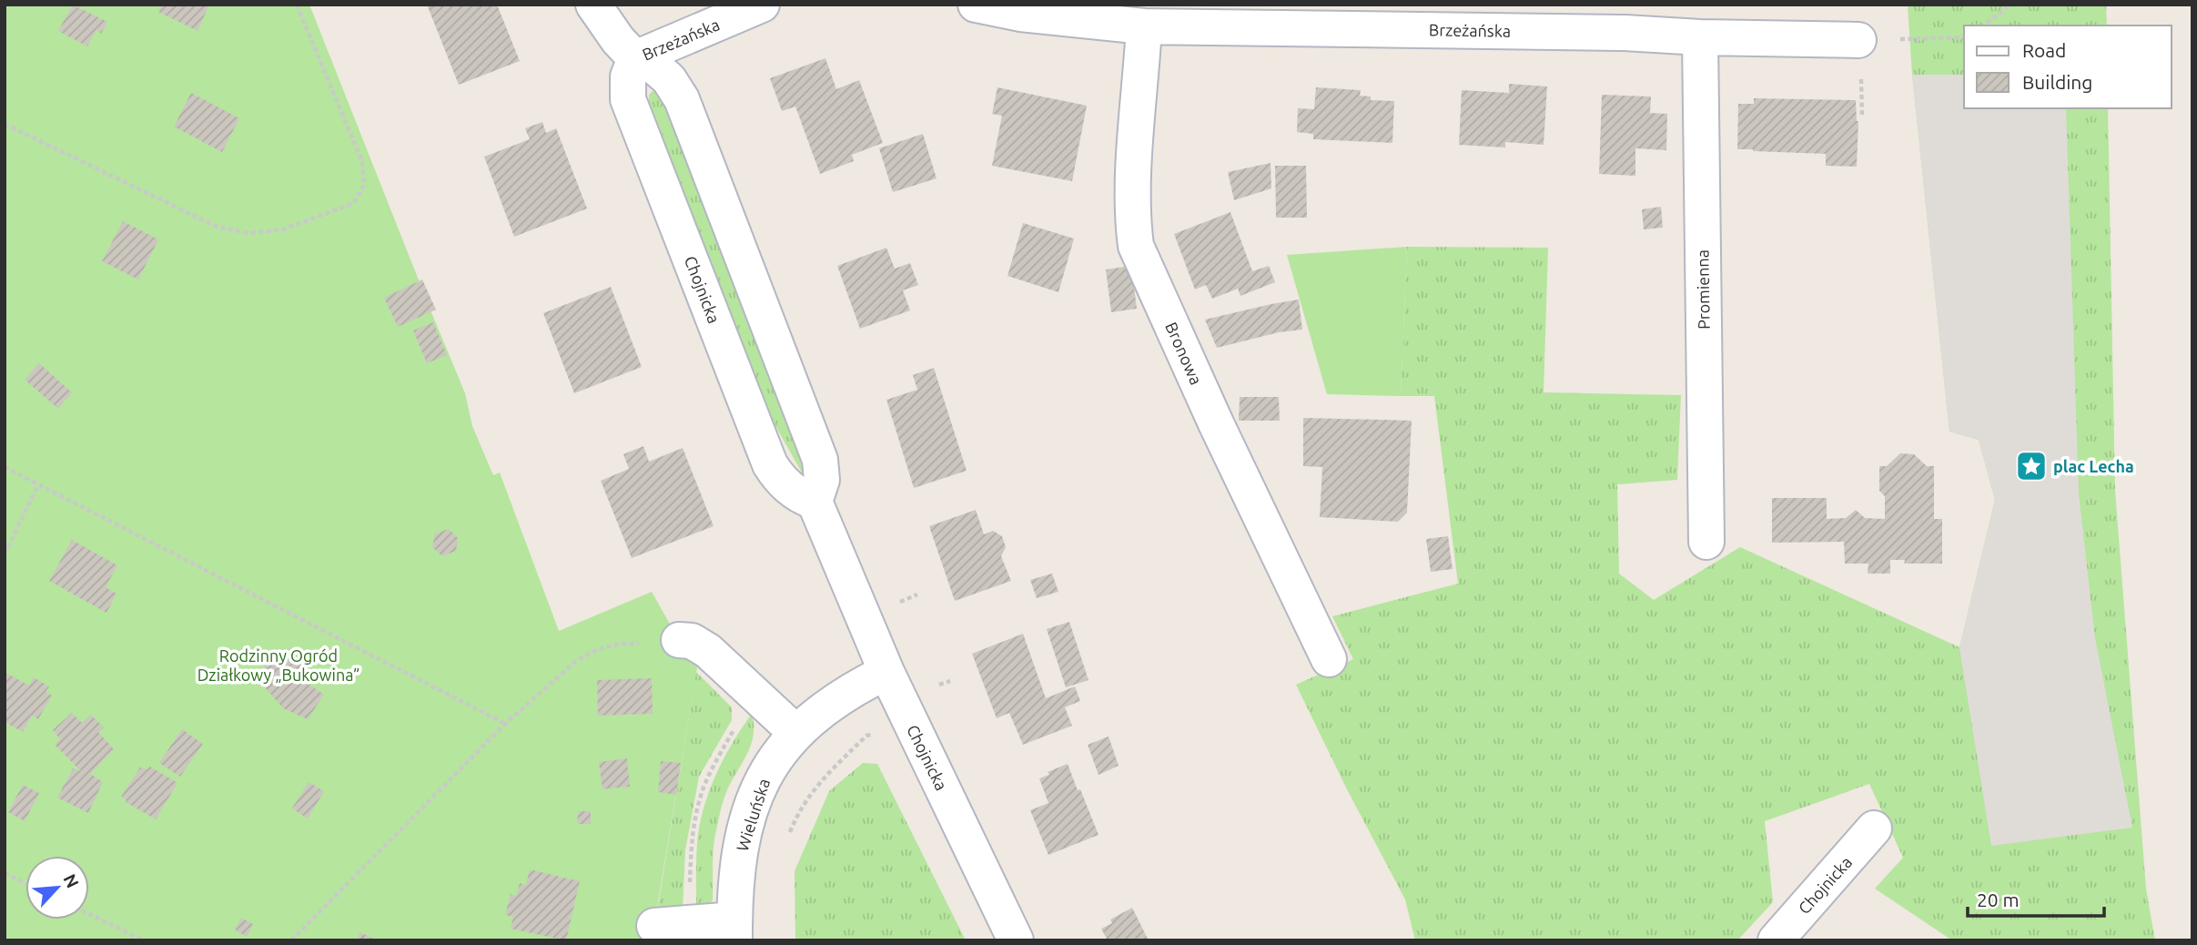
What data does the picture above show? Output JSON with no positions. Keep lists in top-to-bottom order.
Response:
{
  "streets": {
    "street": [
      "Brzeżańska",
      "Chojnicka",
      "Promienna",
      "Bronowa",
      "Wieluńska"
    ]
  },
  "crossings": [
    ["Brzeżańska", "Chojnicka"],
    ["Brzeżańska", "Promienna"],
    ["Brzeżańska", "Bronowa"],
    ["Chojnicka", "Wieluńska"]
  ],
  "parks": ["Rodzinny Ogród Działkowy „Bukowina”"],
  "places": {
    "place": ["plac Lecha"]
  },
  "legend": ["Road", "Building"],
  "scale_bar": "20 m",
  "north": "top right"
}
